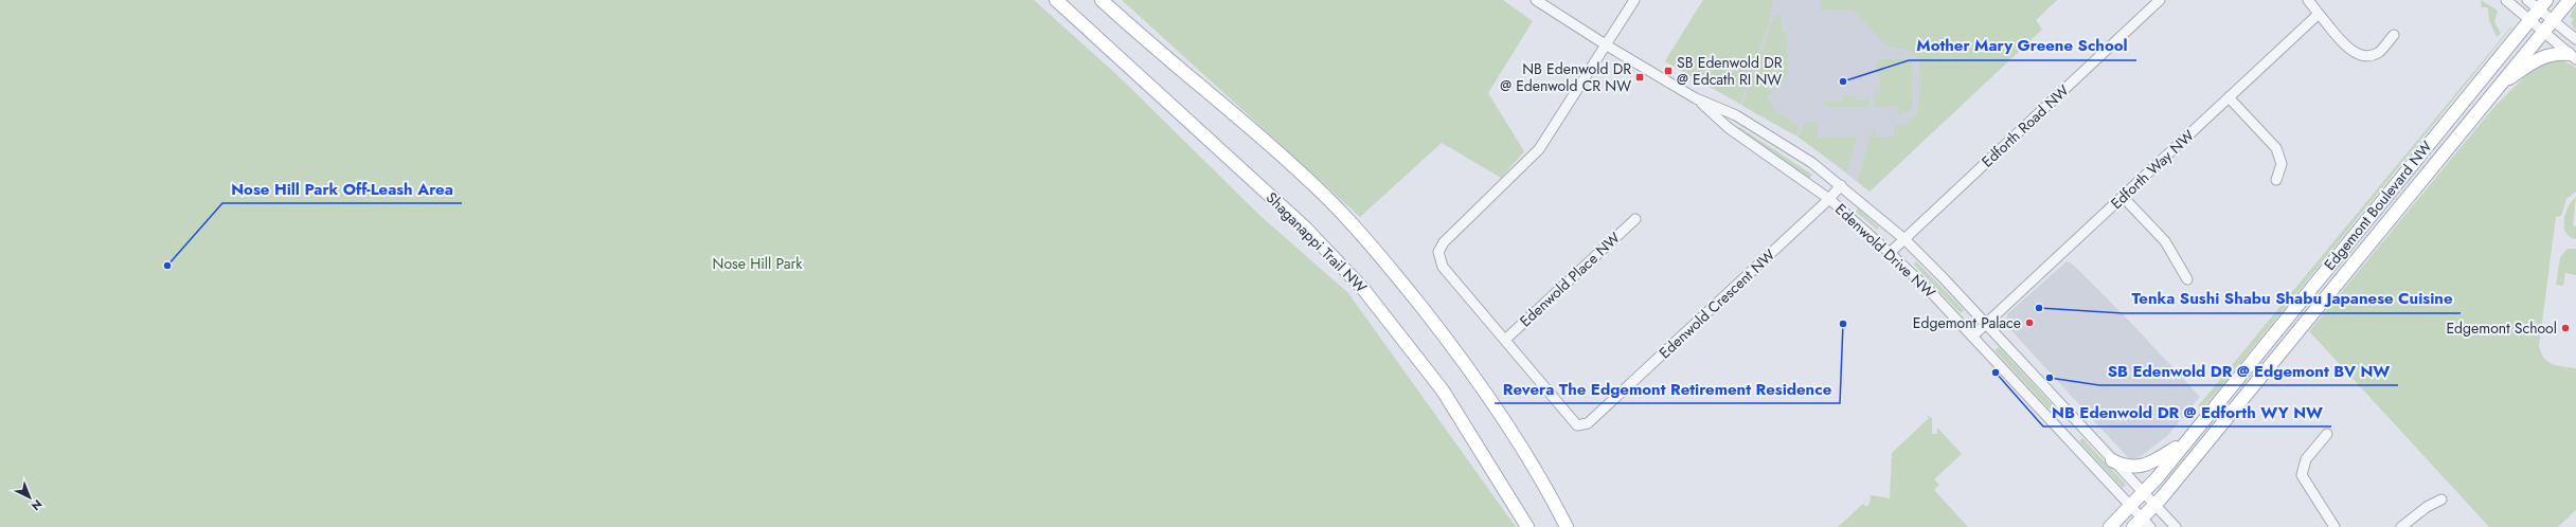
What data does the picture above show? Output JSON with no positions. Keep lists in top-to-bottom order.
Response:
{
  "streets": {
    "main road": ["Edgemont Boulevard NW", "Shaganappi Trail NW"],
    "street": [
      "Edforth Road NW",
      "Edforth Way NW",
      "Edenwold Drive NW",
      "Edenwold Place NW",
      "Edenwold Crescent NW"
    ]
  },
  "crossings": [
    ["Edforth Road NW", "Edenwold Drive NW"],
    ["Edforth Way NW", "Edenwold Drive NW"],
    ["Edgemont Boulevard NW", "Edenwold Drive NW"],
    ["Edenwold Drive NW", "Edenwold Crescent NW"],
    ["Edenwold Place NW", "Edenwold Crescent NW"]
  ],
  "parks": ["Nose Hill Park"],
  "places": {
    "transit": ["SB Edenwold DR @ Edcath RI NW", "NB Edenwold DR @ Edenwold CR NW"],
    "other": [
      "Mother Mary Greene School",
      "Nose Hill Park Off-Leash Area",
      "Tenka Sushi Shabu Shabu Japanese Cuisine",
      "Edgemont Palace",
      "Revera The Edgemont Retirement Residence",
      "Edgemont School",
      "NB Edenwold DR @ Edforth WY NW",
      "SB Edenwold DR @ Edgemont BV NW"
    ]
  },
  "north": "bottom right"
}
